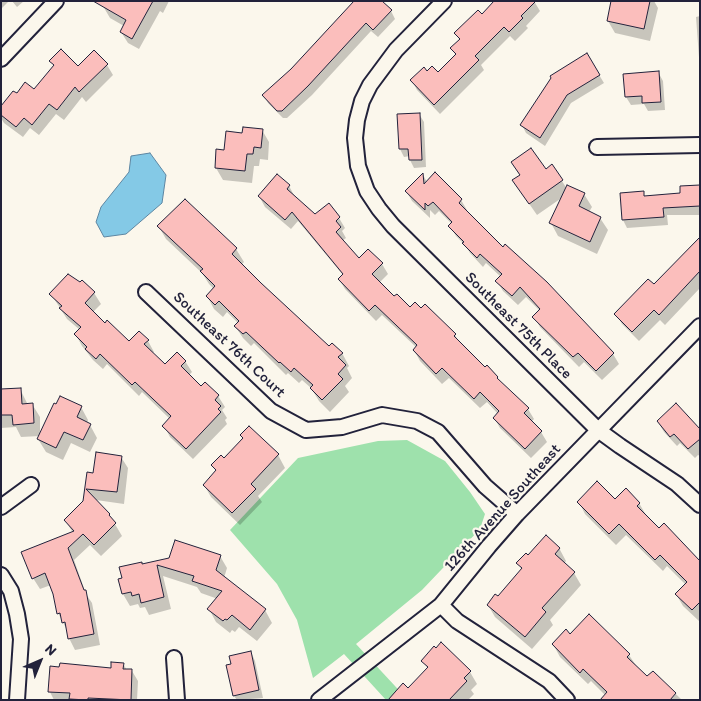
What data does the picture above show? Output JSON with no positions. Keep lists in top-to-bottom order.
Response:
{
  "streets": {
    "street": ["Southeast 75th Place", "Southeast 76th Court", "126th Avenue Southeast"]
  },
  "crossings": [
    ["Southeast 75th Place", "126th Avenue Southeast"],
    ["Southeast 76th Court", "126th Avenue Southeast"]
  ],
  "north": "top right"
}
